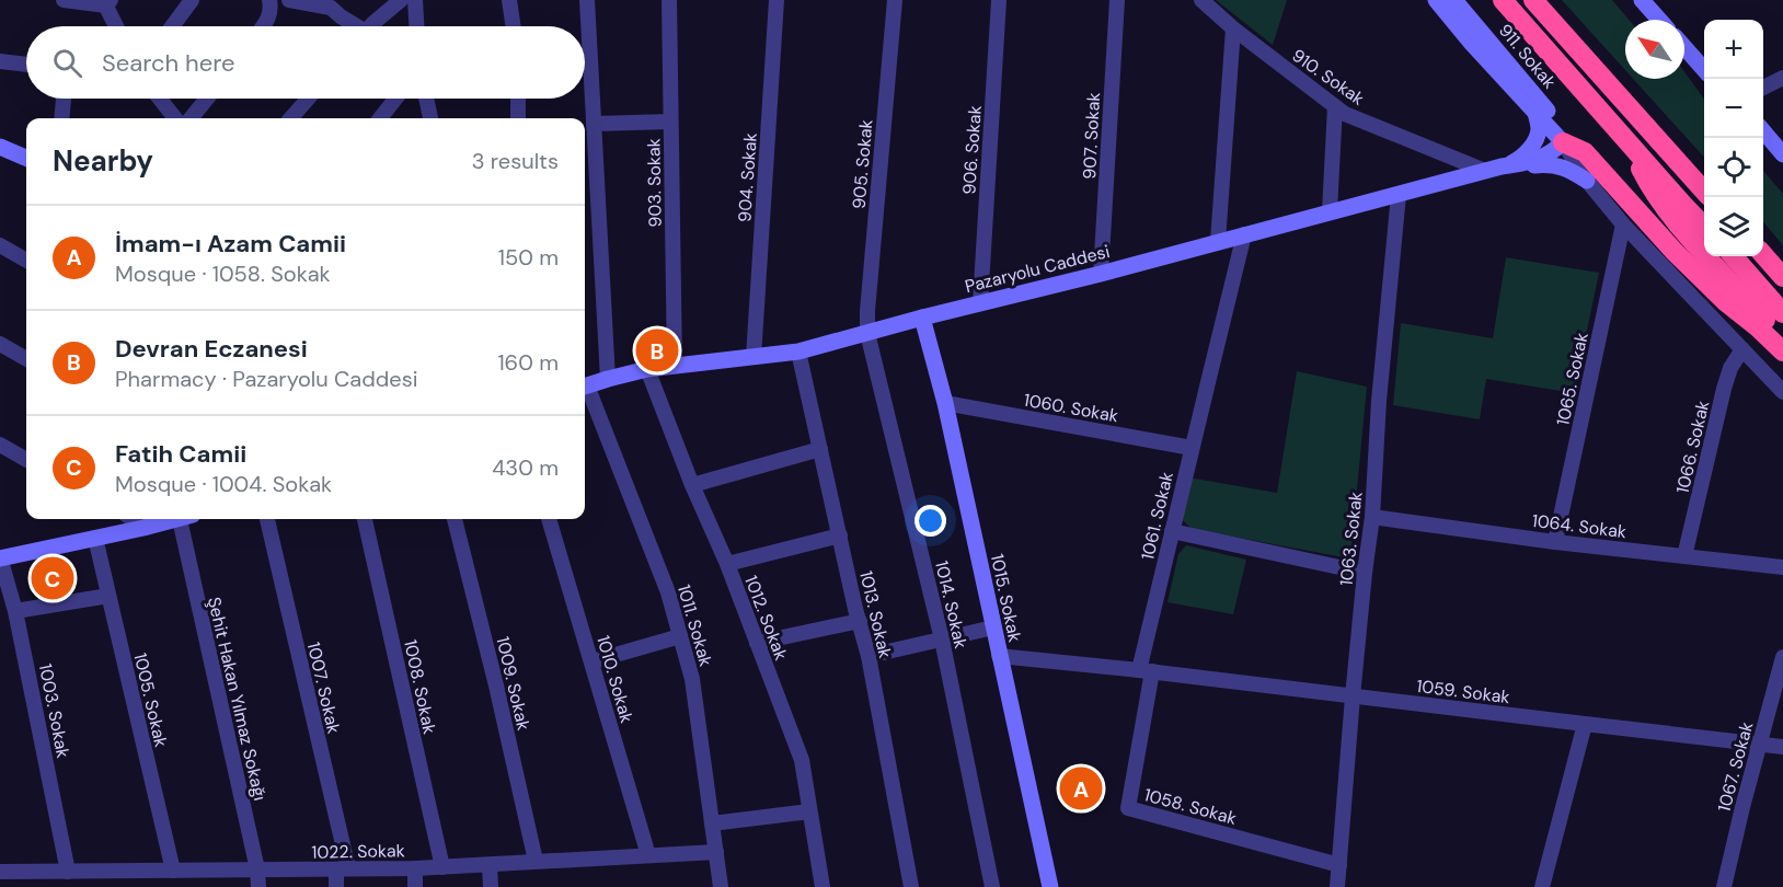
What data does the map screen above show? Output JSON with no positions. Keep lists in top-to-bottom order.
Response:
{
  "streets": {
    "main road": ["911. Sokak", "Pazaryolu Caddesi", "1015. Sokak"],
    "street": [
      "910. Sokak",
      "907. Sokak",
      "906. Sokak",
      "905. Sokak",
      "904. Sokak",
      "903. Sokak",
      "1065. Sokak",
      "1060. Sokak",
      "1066. Sokak",
      "1061. Sokak",
      "1064. Sokak",
      "1063. Sokak",
      "1014. Sokak",
      "1013. Sokak",
      "1012. Sokak",
      "1011. Sokak",
      "1010. Sokak",
      "1009. Sokak",
      "1008. Sokak",
      "1007. Sokak",
      "1059. Sokak",
      "Şehit Hakan Yılmaz Sokağı",
      "1005. Sokak",
      "1003. Sokak",
      "1067. Sokak",
      "1058. Sokak",
      "1022. Sokak"
    ]
  },
  "crossings": [
    ["910. Sokak", "Pazaryolu Caddesi"],
    ["907. Sokak", "Pazaryolu Caddesi"],
    ["906. Sokak", "Pazaryolu Caddesi"],
    ["905. Sokak", "Pazaryolu Caddesi"],
    ["905. Sokak", "1014. Sokak"],
    ["904. Sokak", "Pazaryolu Caddesi"],
    ["903. Sokak", "Pazaryolu Caddesi"],
    ["Pazaryolu Caddesi", "1061. Sokak"],
    ["Pazaryolu Caddesi", "1063. Sokak"],
    ["Pazaryolu Caddesi", "1015. Sokak"],
    ["Pazaryolu Caddesi", "1014. Sokak"],
    ["Pazaryolu Caddesi", "1013. Sokak"],
    ["Pazaryolu Caddesi", "1012. Sokak"],
    ["1065. Sokak", "1064. Sokak"],
    ["1060. Sokak", "1061. Sokak"],
    ["1060. Sokak", "1015. Sokak"],
    ["1066. Sokak", "1064. Sokak"],
    ["1061. Sokak", "1059. Sokak"],
    ["1061. Sokak", "1058. Sokak"],
    ["1064. Sokak", "1063. Sokak"],
    ["1063. Sokak", "1059. Sokak"],
    ["1063. Sokak", "1058. Sokak"],
    ["1011. Sokak", "1022. Sokak"],
    ["1010. Sokak", "1022. Sokak"],
    ["1009. Sokak", "1022. Sokak"],
    ["1008. Sokak", "1022. Sokak"],
    ["1007. Sokak", "1022. Sokak"],
    ["1059. Sokak", "1067. Sokak"],
    ["1059. Sokak", "1058. Sokak"],
    ["Şehit Hakan Yılmaz Sokağı", "1022. Sokak"],
    ["1005. Sokak", "1022. Sokak"],
    ["1003. Sokak", "1022. Sokak"]
  ],
  "north": "top left",
  "page": {
    "map_buttons": ["+", "−"],
    "search": "Search here",
    "heading": ["Nearby", "3 results"],
    "list": [
      {
        "mark": "A",
        "name": "İmam-ı Azam Camii",
        "note": "Mosque · 1058. Sokak",
        "value": "150 m"
      },
      {
        "mark": "B",
        "name": "Devran Eczanesi",
        "note": "Pharmacy · Pazaryolu Caddesi",
        "value": "160 m"
      },
      {
        "mark": "C",
        "name": "Fatih Camii",
        "note": "Mosque · 1004. Sokak",
        "value": "430 m"
      }
    ],
    "pins": ["B", "C", "A"]
  }
}
